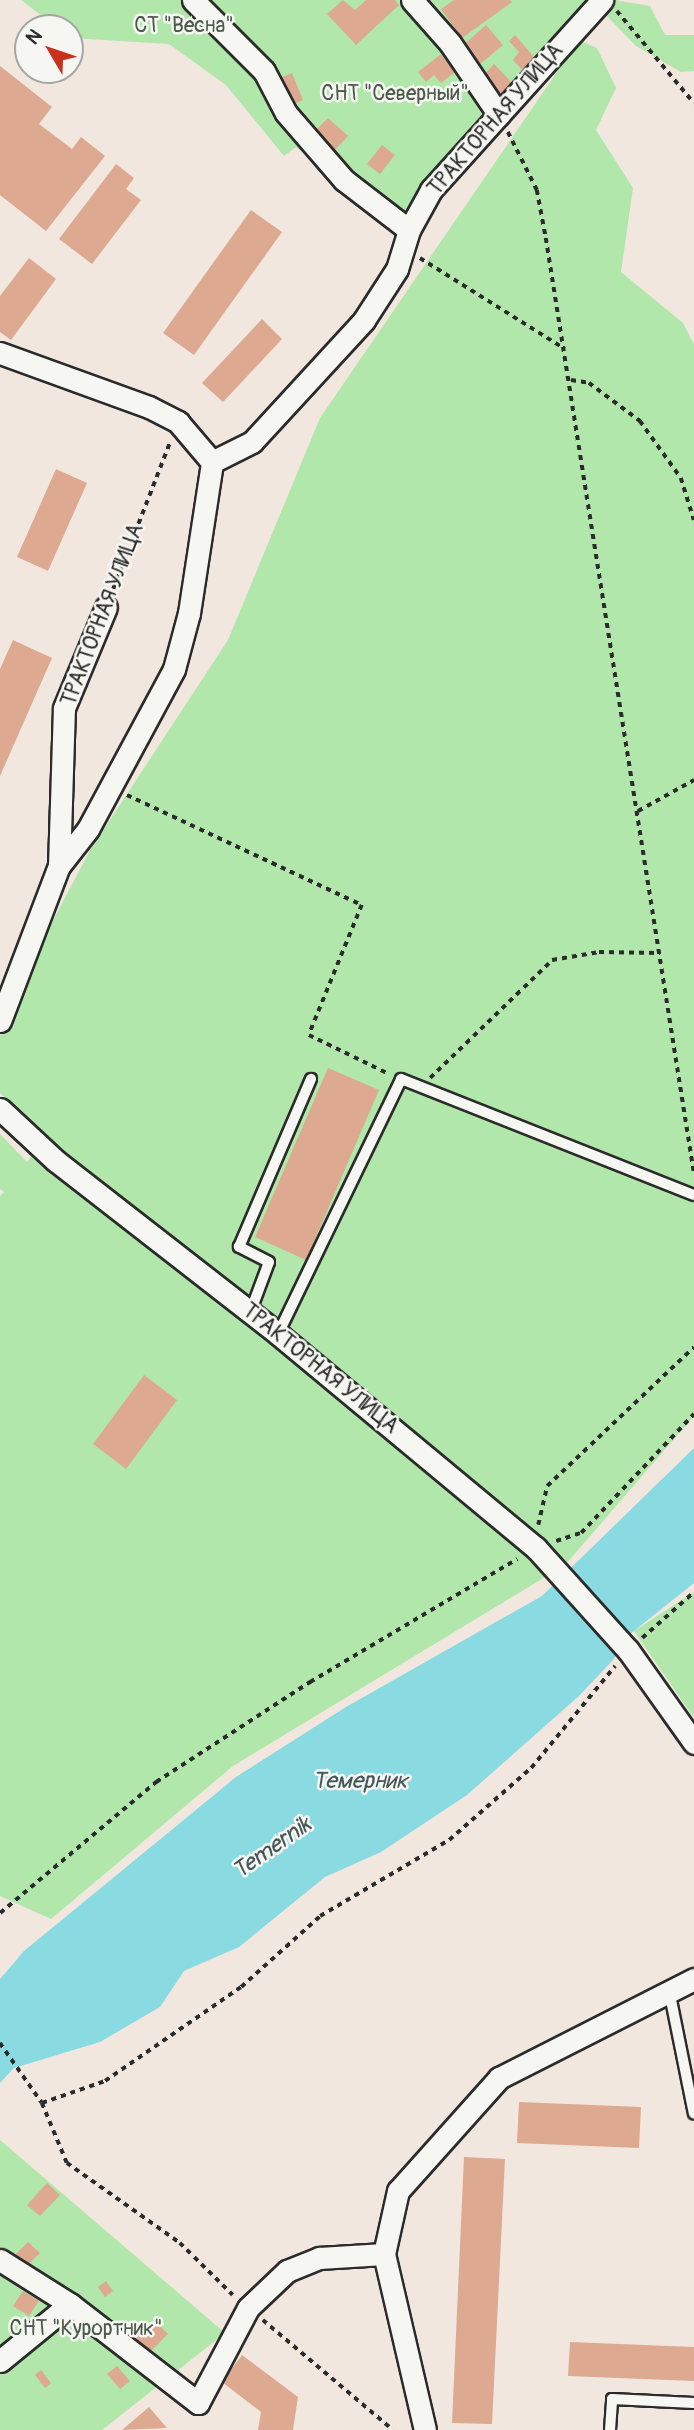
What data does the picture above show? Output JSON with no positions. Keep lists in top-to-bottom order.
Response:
{
  "streets": {
    "street": ["ТРАКТОРНАЯ УЛИЦА"]
  },
  "water": ["Темерник", "Temernik"],
  "parks": ["СТ \"Весна\"", "СНТ \"Северный\"", "СНТ \"Курортник\""],
  "north": "top left"
}
